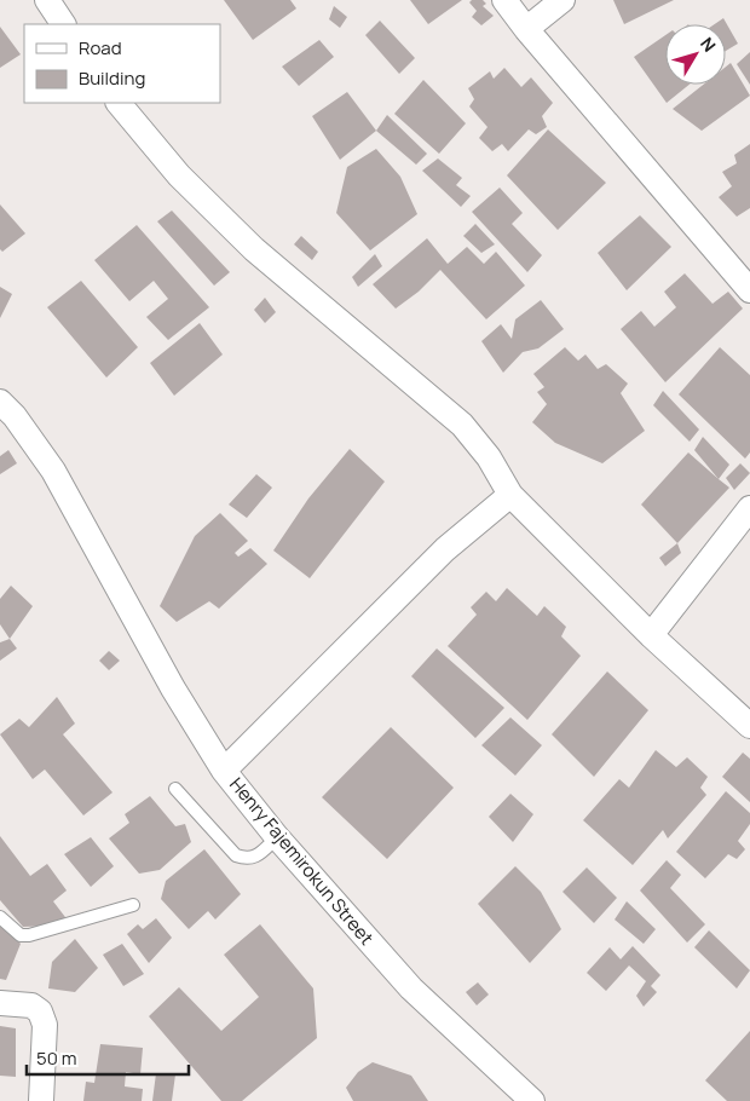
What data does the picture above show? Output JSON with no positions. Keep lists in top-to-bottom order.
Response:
{
  "streets": {
    "street": ["Henry Fajemirokun Street"]
  },
  "legend": ["Road", "Building"],
  "scale_bar": "50 m",
  "north": "top right"
}
